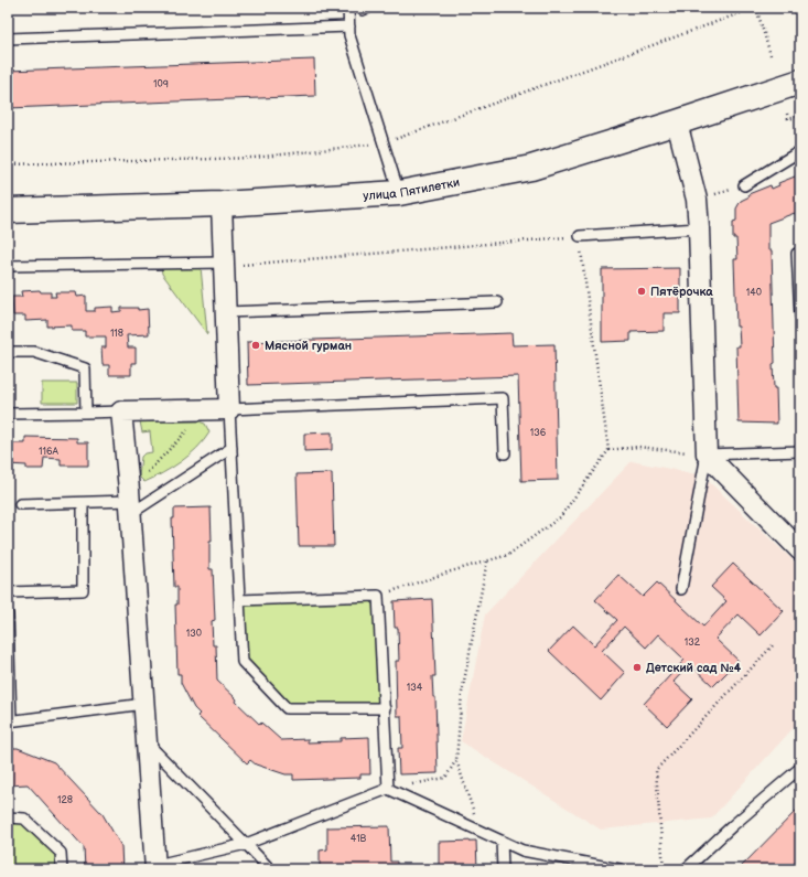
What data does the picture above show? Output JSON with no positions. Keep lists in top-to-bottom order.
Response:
{
  "streets": {
    "main road": ["улица Пятилетки"]
  },
  "places": ["Пятёрочка", "Мясной гурман", "Детский сад №4"],
  "house_numbers": [
    "109",
    "140",
    "118",
    "136",
    "116А",
    "130",
    "132",
    "134",
    "128",
    "41В"
  ]
}
